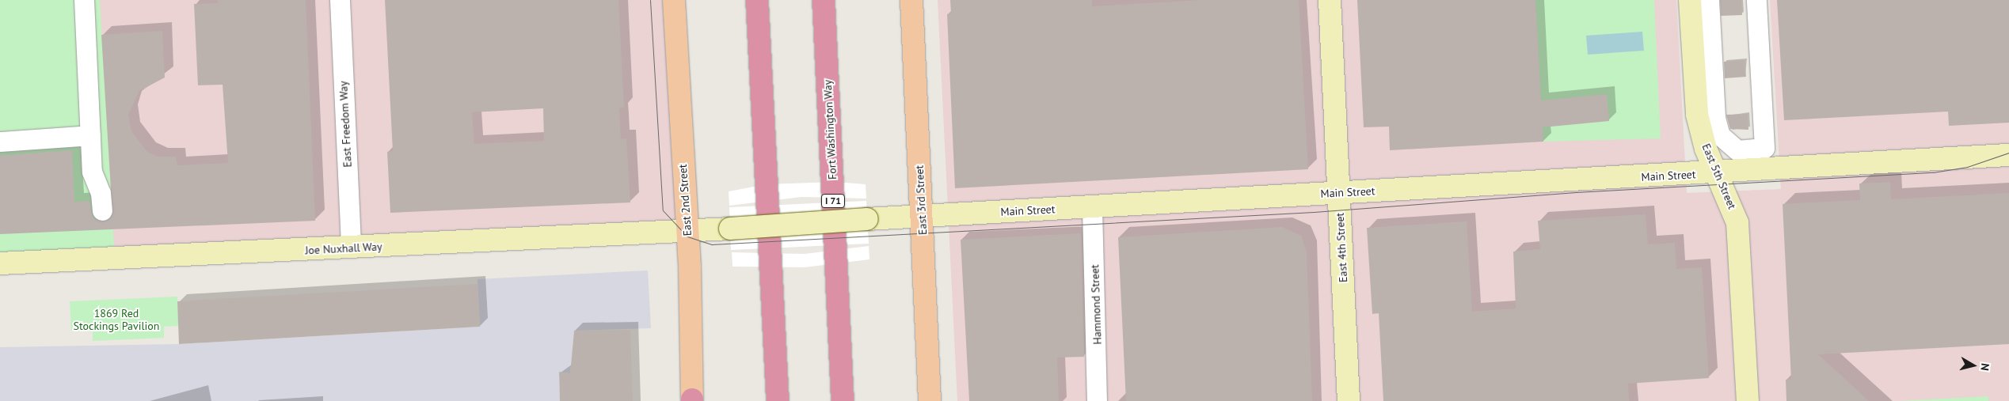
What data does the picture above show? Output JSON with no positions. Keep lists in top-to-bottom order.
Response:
{
  "streets": {
    "highway": ["Fort Washington Way", "I 71"],
    "main road": ["East 2nd Street", "East 3rd Street"],
    "street": [
      "East Freedom Way",
      "Main Street",
      "East 5th Street",
      "East 4th Street",
      "Joe Nuxhall Way",
      "Hammond Street"
    ]
  },
  "crossings": [
    ["East Freedom Way", "Joe Nuxhall Way"],
    ["Main Street", "East 5th Street"],
    ["Main Street", "East 2nd Street"],
    ["Main Street", "East 3rd Street"],
    ["Main Street", "East 4th Street"],
    ["Main Street", "Joe Nuxhall Way"],
    ["Main Street", "Hammond Street"],
    ["East 2nd Street", "Joe Nuxhall Way"]
  ],
  "parks": ["1869 Red Stockings Pavilion"],
  "north": "right"
}
